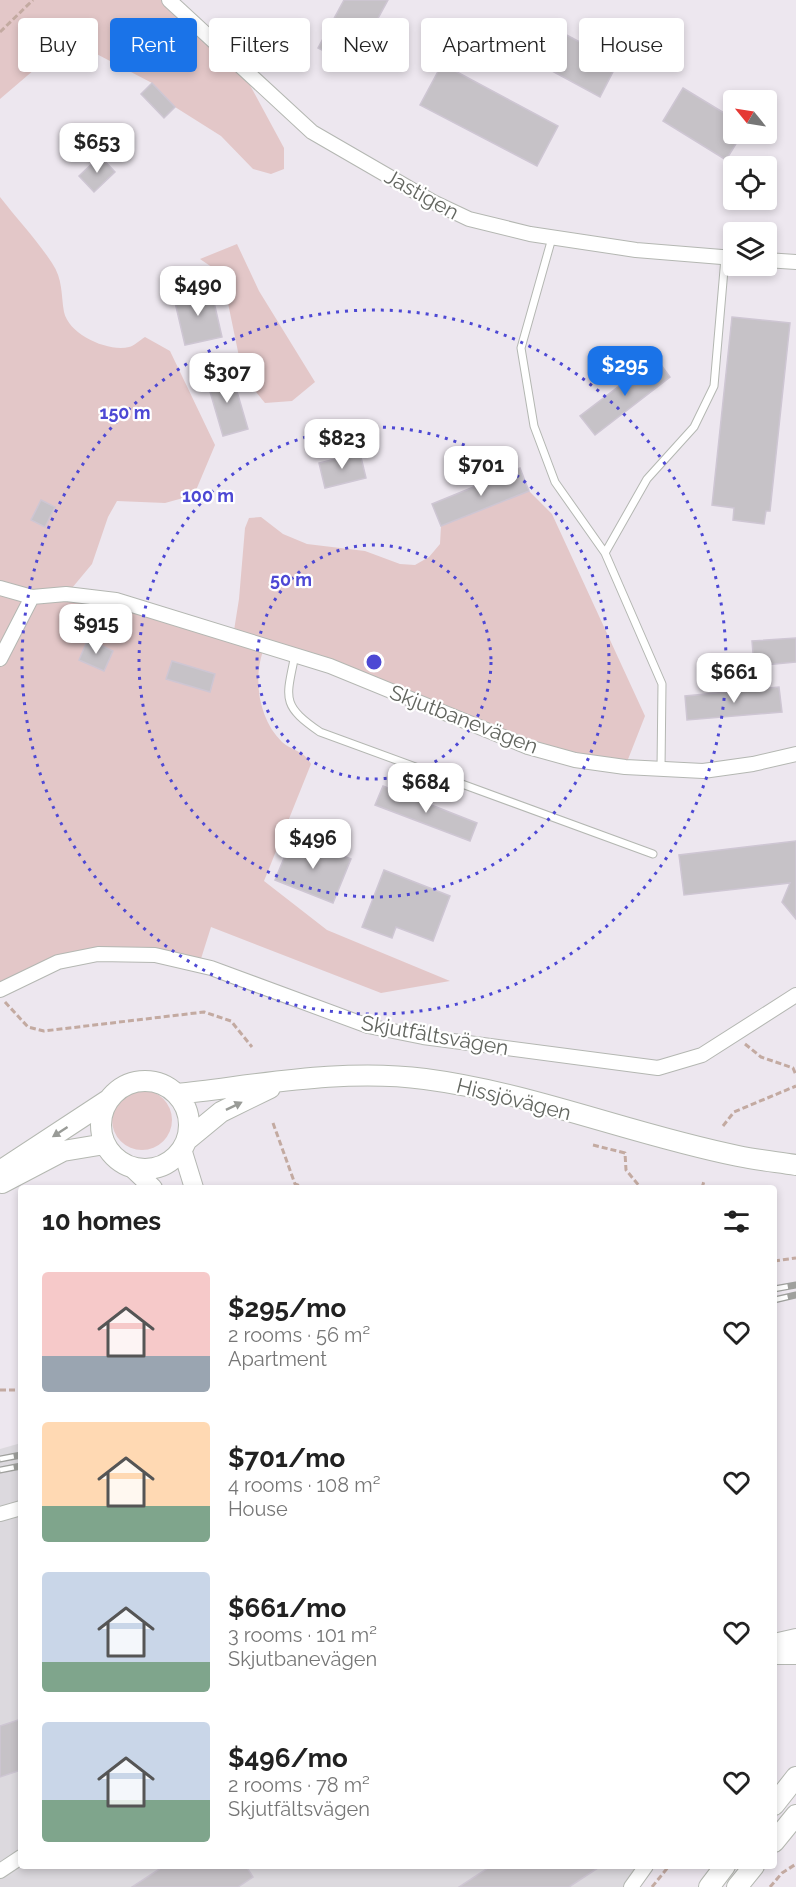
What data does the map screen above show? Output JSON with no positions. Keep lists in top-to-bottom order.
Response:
{
  "streets": {
    "main road": ["Hissjövägen"],
    "street": ["Jastigen", "Skjutbanevägen", "Skjutfältsvägen"]
  },
  "north": "top left",
  "page": {
    "chip": [
      "Buy",
      "Rent",
      "Filters",
      "New",
      "Apartment",
      "House"
    ],
    "price": [
      "$653",
      "$490",
      "$295",
      "$307",
      "$823",
      "$701",
      "$915",
      "$661",
      "$684",
      "$496"
    ],
    "heading": "10 homes",
    "list": [
      {
        "name": "$295/mo",
        "note": "2 rooms · 56 m² · Apartment"
      },
      {
        "name": "$701/mo",
        "note": "4 rooms · 108 m² · House"
      },
      {
        "name": "$661/mo",
        "note": "3 rooms · 101 m² · Skjutbanevägen"
      },
      {
        "name": "$496/mo",
        "note": "2 rooms · 78 m² · Skjutfältsvägen"
      }
    ]
  },
  "rings": ["150 m", "100 m", "50 m"]
}
